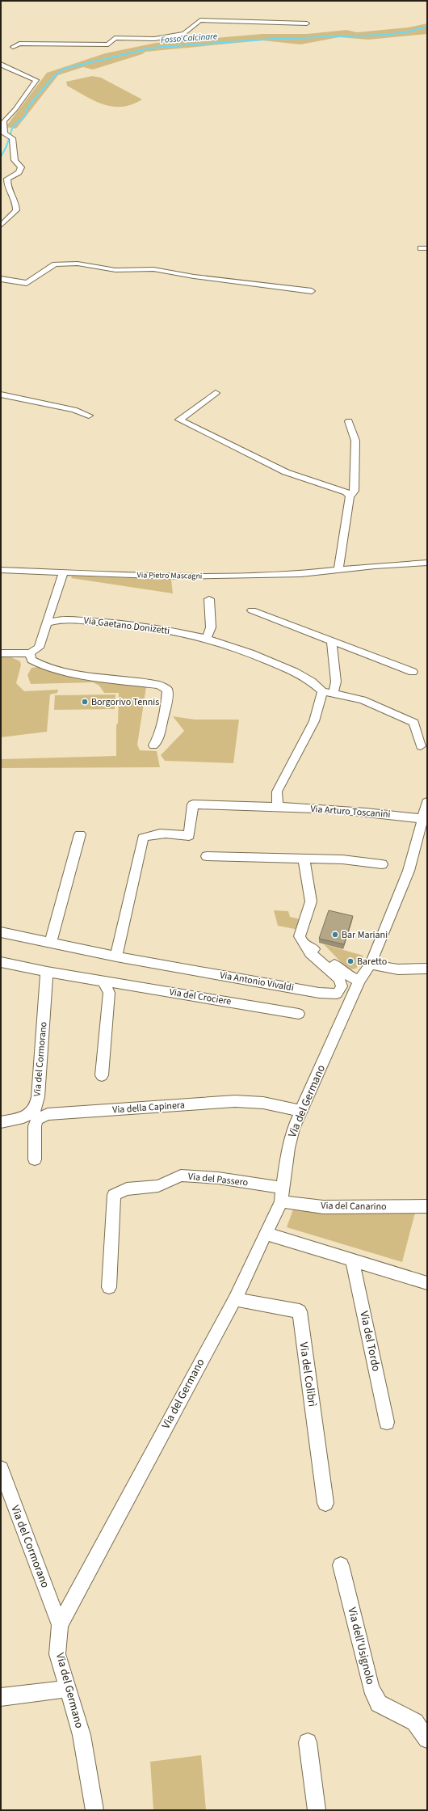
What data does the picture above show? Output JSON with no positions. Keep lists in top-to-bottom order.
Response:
{
  "streets": {
    "street": [
      "Via Pietro Mascagni",
      "Via Gaetano Donizetti",
      "Via Arturo Toscanini",
      "Via Antonio Vivaldi",
      "Via del Crociere",
      "Via del Cormorano",
      "Via del Germano",
      "Via della Capinera",
      "Via del Passero",
      "Via del Canarino",
      "Via del Tordo",
      "Via del Colibrì",
      "Via dell'Usignolo"
    ]
  },
  "crossings": [
    ["Via Arturo Toscanini", "Via Antonio Vivaldi"],
    ["Via del Crociere", "Via del Cormorano"],
    ["Via del Cormorano", "Via del Germano"],
    ["Via del Germano", "Via della Capinera"],
    ["Via del Germano", "Via del Passero"],
    ["Via del Germano", "Via del Canarino"],
    ["Via del Germano", "Via del Colibrì"],
    ["Via del Passero", "Via del Canarino"]
  ],
  "water": ["Fosso Calcinare"],
  "places": ["Borgorivo Tennis", "Bar Mariani", "Baretto"]
}
